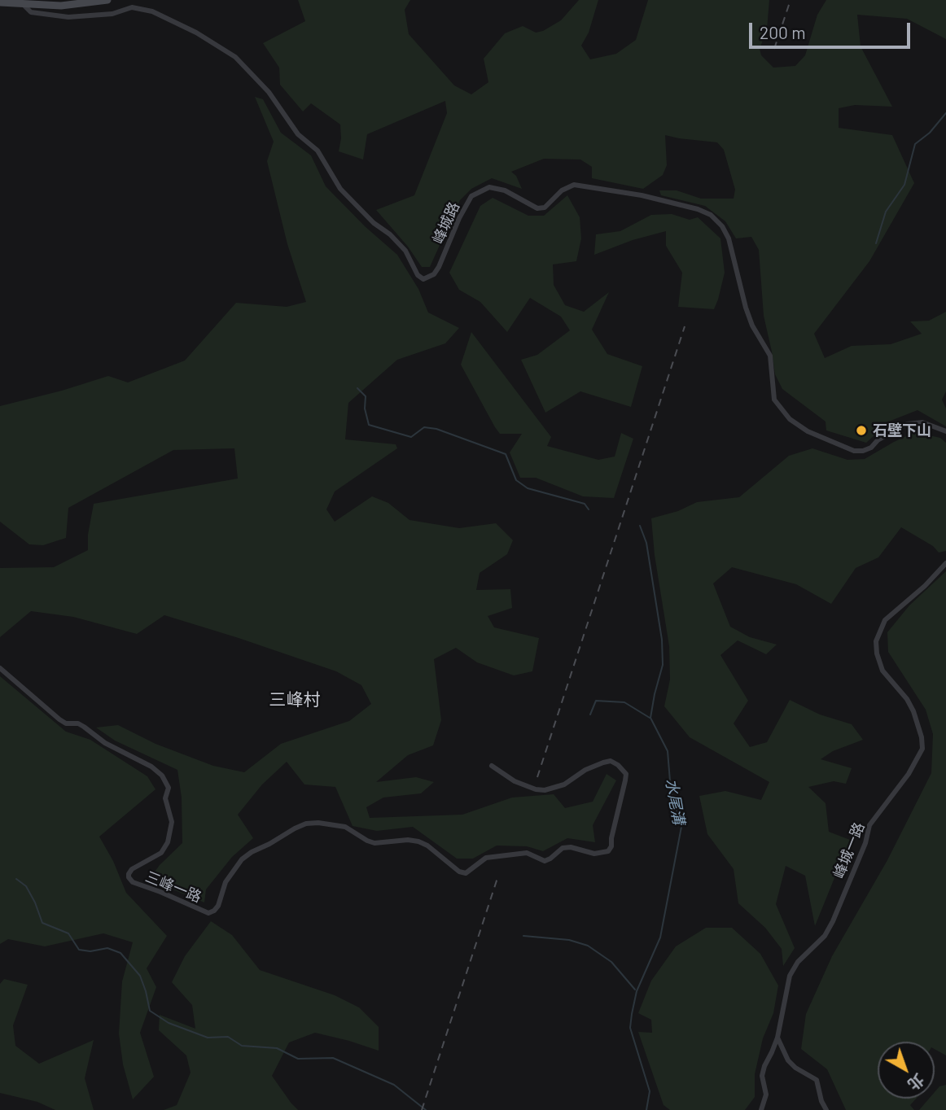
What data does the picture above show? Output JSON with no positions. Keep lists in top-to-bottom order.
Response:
{
  "streets": {
    "street": ["峰城路", "峰城一路", "三峰一路"]
  },
  "districts": ["三峰村"],
  "water": ["水尾溝"],
  "places": ["石壁下山"],
  "scale_bar": "200 m",
  "north": "bottom right"
}
